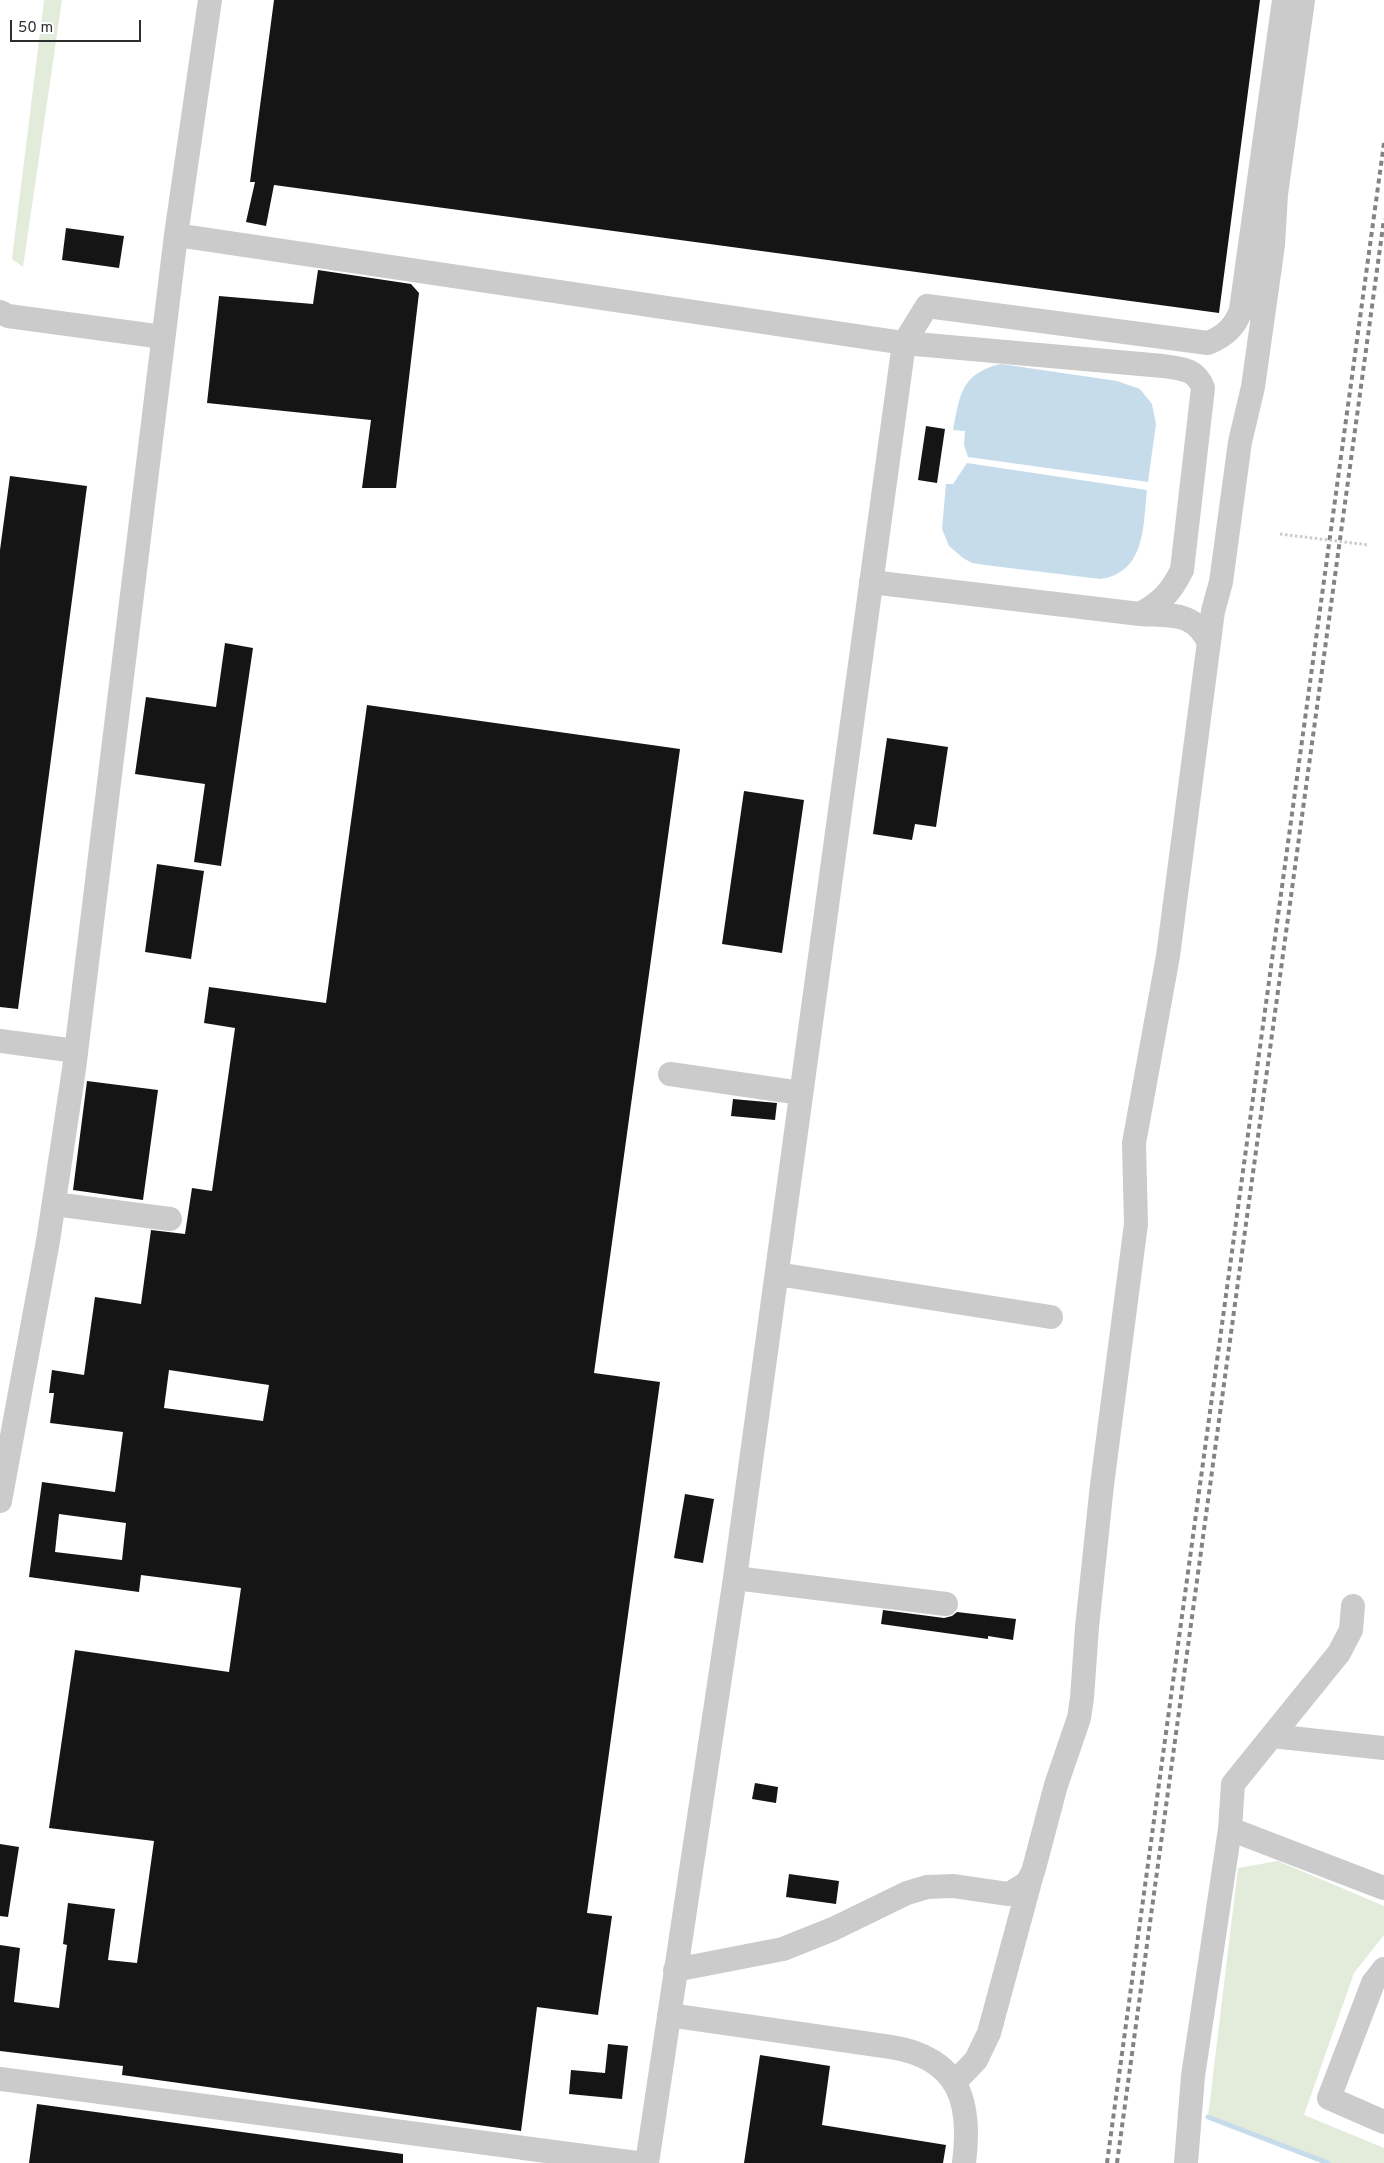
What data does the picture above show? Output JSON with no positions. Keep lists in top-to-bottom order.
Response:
{
  "scale_bar": "50 m"
}
